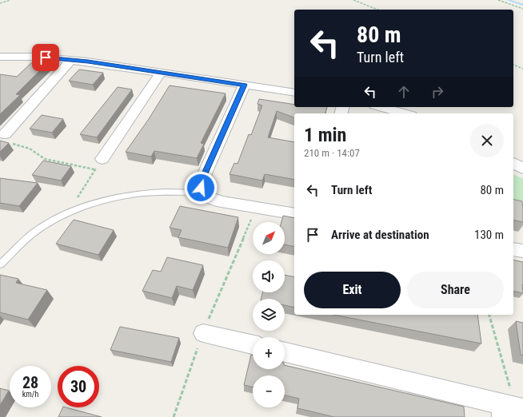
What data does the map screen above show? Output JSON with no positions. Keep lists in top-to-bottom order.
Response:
{
  "north": "top right",
  "page": {
    "turn": ["80 m", "Turn left"],
    "heading": ["1 min", "210 m · 14:07"],
    "list": [
      {
        "name": "Turn left",
        "value": "80 m"
      },
      {
        "name": "Arrive at destination",
        "value": "130 m"
      }
    ],
    "map_buttons": ["+", "−"],
    "buttons": ["Exit", "Share"],
    "speed": "28 km/h",
    "limit": "30"
  }
}
